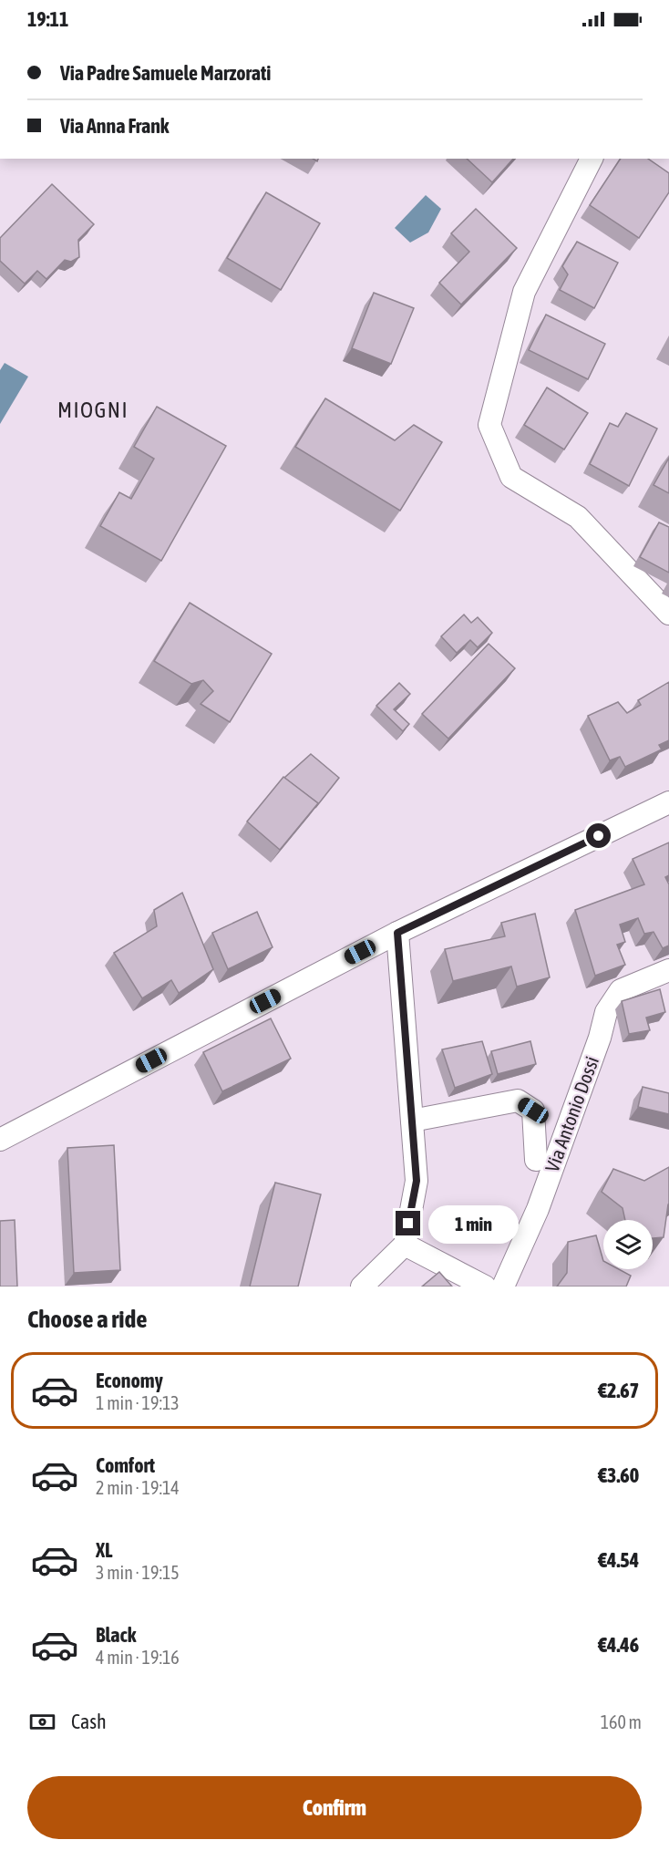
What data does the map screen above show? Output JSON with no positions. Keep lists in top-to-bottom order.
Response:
{
  "streets": {
    "street": ["Via Antonio Dossi"]
  },
  "districts": ["MIOGNI"],
  "page": {
    "status": "19:11",
    "banner": ["Via Padre Samuele Marzorati", "Via Anna Frank"],
    "bubble": "1 min",
    "heading": "Choose a ride",
    "list": [
      {
        "name": "Economy",
        "note": "1 min · 19:13",
        "value": "€2.67"
      },
      {
        "name": "Comfort",
        "note": "2 min · 19:14",
        "value": "€3.60"
      },
      {
        "name": "XL",
        "note": "3 min · 19:15",
        "value": "€4.54"
      },
      {
        "name": "Black",
        "note": "4 min · 19:16",
        "value": "€4.46"
      }
    ],
    "pay": ["Cash", "160 m"],
    "buttons": "Confirm"
  }
}
